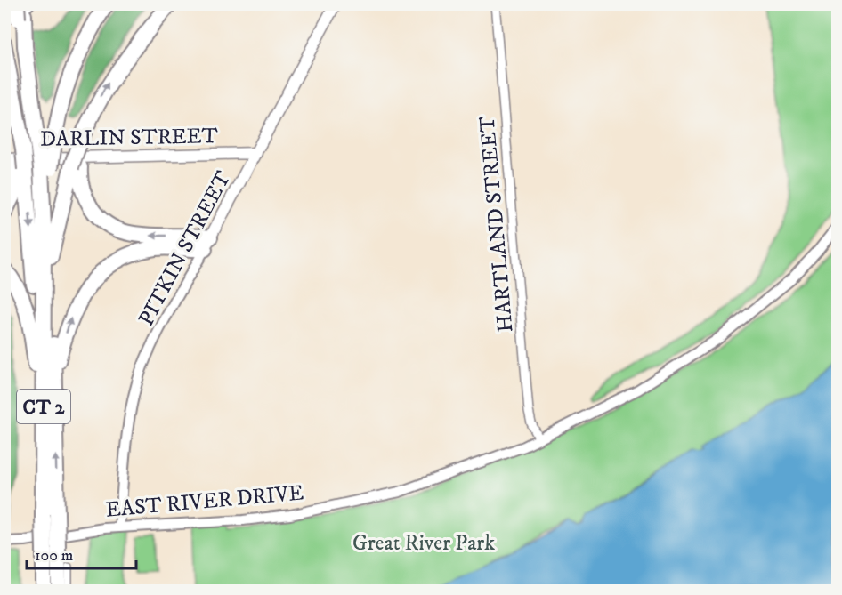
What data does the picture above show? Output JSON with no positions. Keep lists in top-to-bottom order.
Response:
{
  "streets": {
    "highway": ["CT 2"],
    "main road": ["DARLIN STREET", "PITKIN STREET"],
    "street": ["HARTLAND STREET", "EAST RIVER DRIVE"]
  },
  "crossings": [
    ["DARLIN STREET", "PITKIN STREET"],
    ["HARTLAND STREET", "EAST RIVER DRIVE"],
    ["PITKIN STREET", "EAST RIVER DRIVE"]
  ],
  "parks": ["Great River Park"],
  "scale_bar": "100 m"
}
